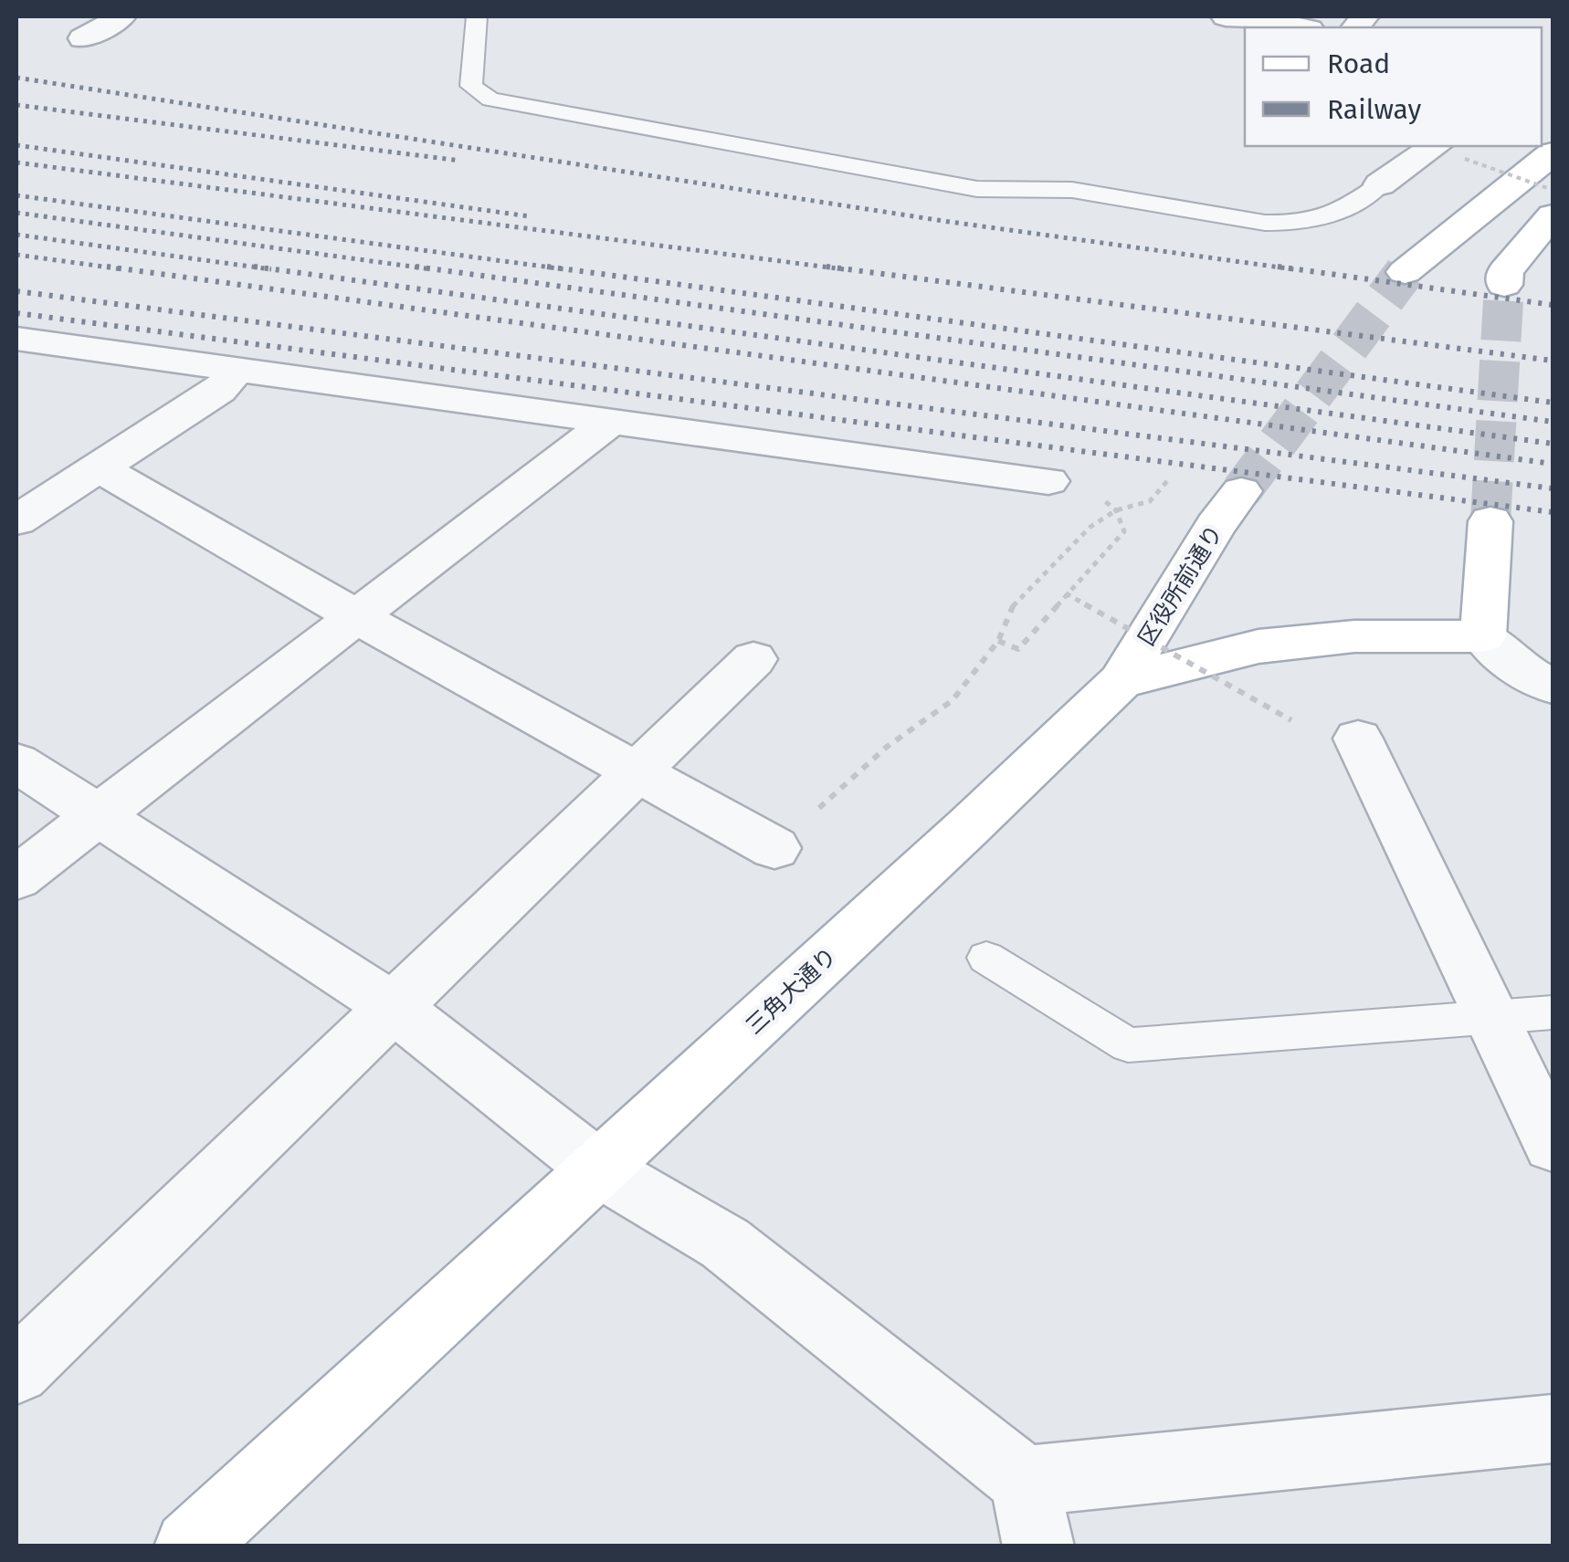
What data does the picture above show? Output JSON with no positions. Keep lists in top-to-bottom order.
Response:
{
  "streets": {
    "main road": ["区役所前通り", "三角大通り"]
  },
  "crossings": [
    ["区役所前通り", "三角大通り"]
  ],
  "legend": ["Road", "Railway"]
}
